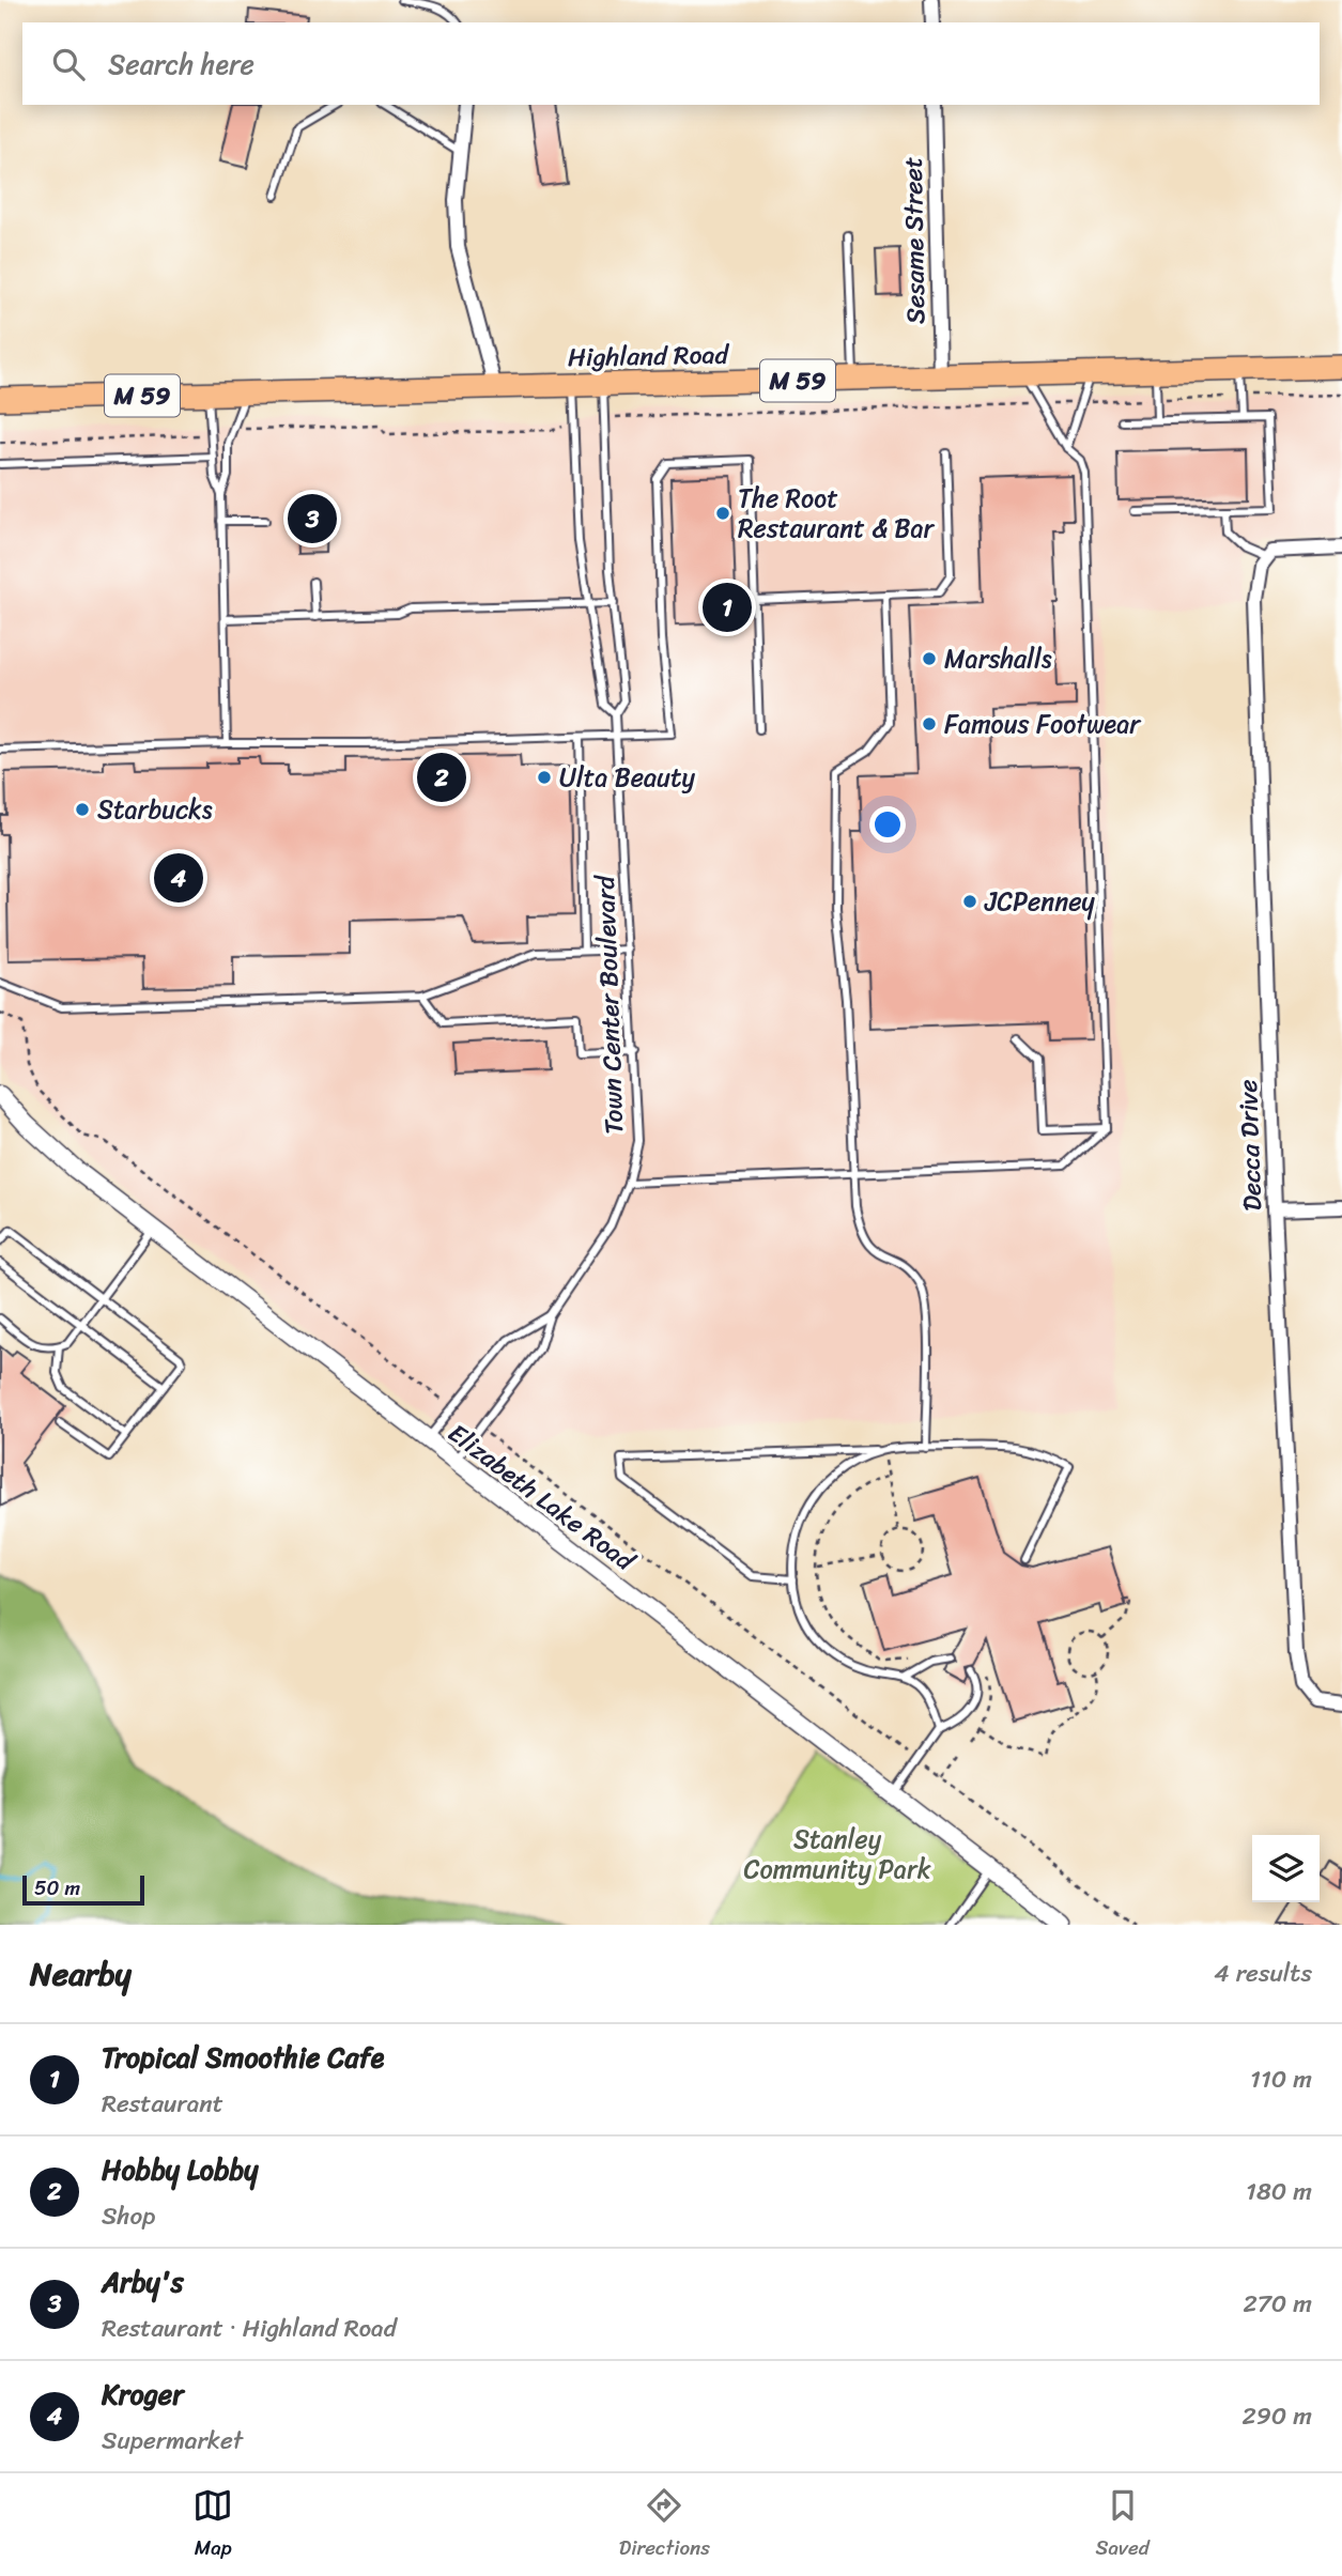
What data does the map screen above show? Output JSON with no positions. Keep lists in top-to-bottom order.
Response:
{
  "streets": {
    "highway": ["Highland Road", "M 59"],
    "street": ["Sesame Street", "Decca Drive", "Elizabeth Lake Road"],
    "lane": ["Town Center Boulevard"]
  },
  "crossings": [
    ["Sesame Street", "Highland Road"],
    ["Highland Road", "Town Center Boulevard"],
    ["Town Center Boulevard", "Elizabeth Lake Road"]
  ],
  "parks": ["Stanley Community Park"],
  "places": [
    "The Root Restaurant & Bar",
    "Marshalls",
    "Famous Footwear",
    "Ulta Beauty",
    "Starbucks",
    "JCPenney"
  ],
  "scale_bar": "50 m",
  "page": {
    "search": "Search here",
    "pins": [
      "3",
      "1",
      "2",
      "4"
    ],
    "scale": "50 m",
    "heading": ["Nearby", "4 results"],
    "list": [
      {
        "mark": "1",
        "name": "Tropical Smoothie Cafe",
        "note": "Restaurant",
        "value": "110 m"
      },
      {
        "mark": "2",
        "name": "Hobby Lobby",
        "note": "Shop",
        "value": "180 m"
      },
      {
        "mark": "3",
        "name": "Arby's",
        "note": "Restaurant · Highland Road",
        "value": "270 m"
      },
      {
        "mark": "4",
        "name": "Kroger",
        "note": "Supermarket",
        "value": "290 m"
      }
    ],
    "nav": ["Map", "Directions", "Saved"]
  }
}
